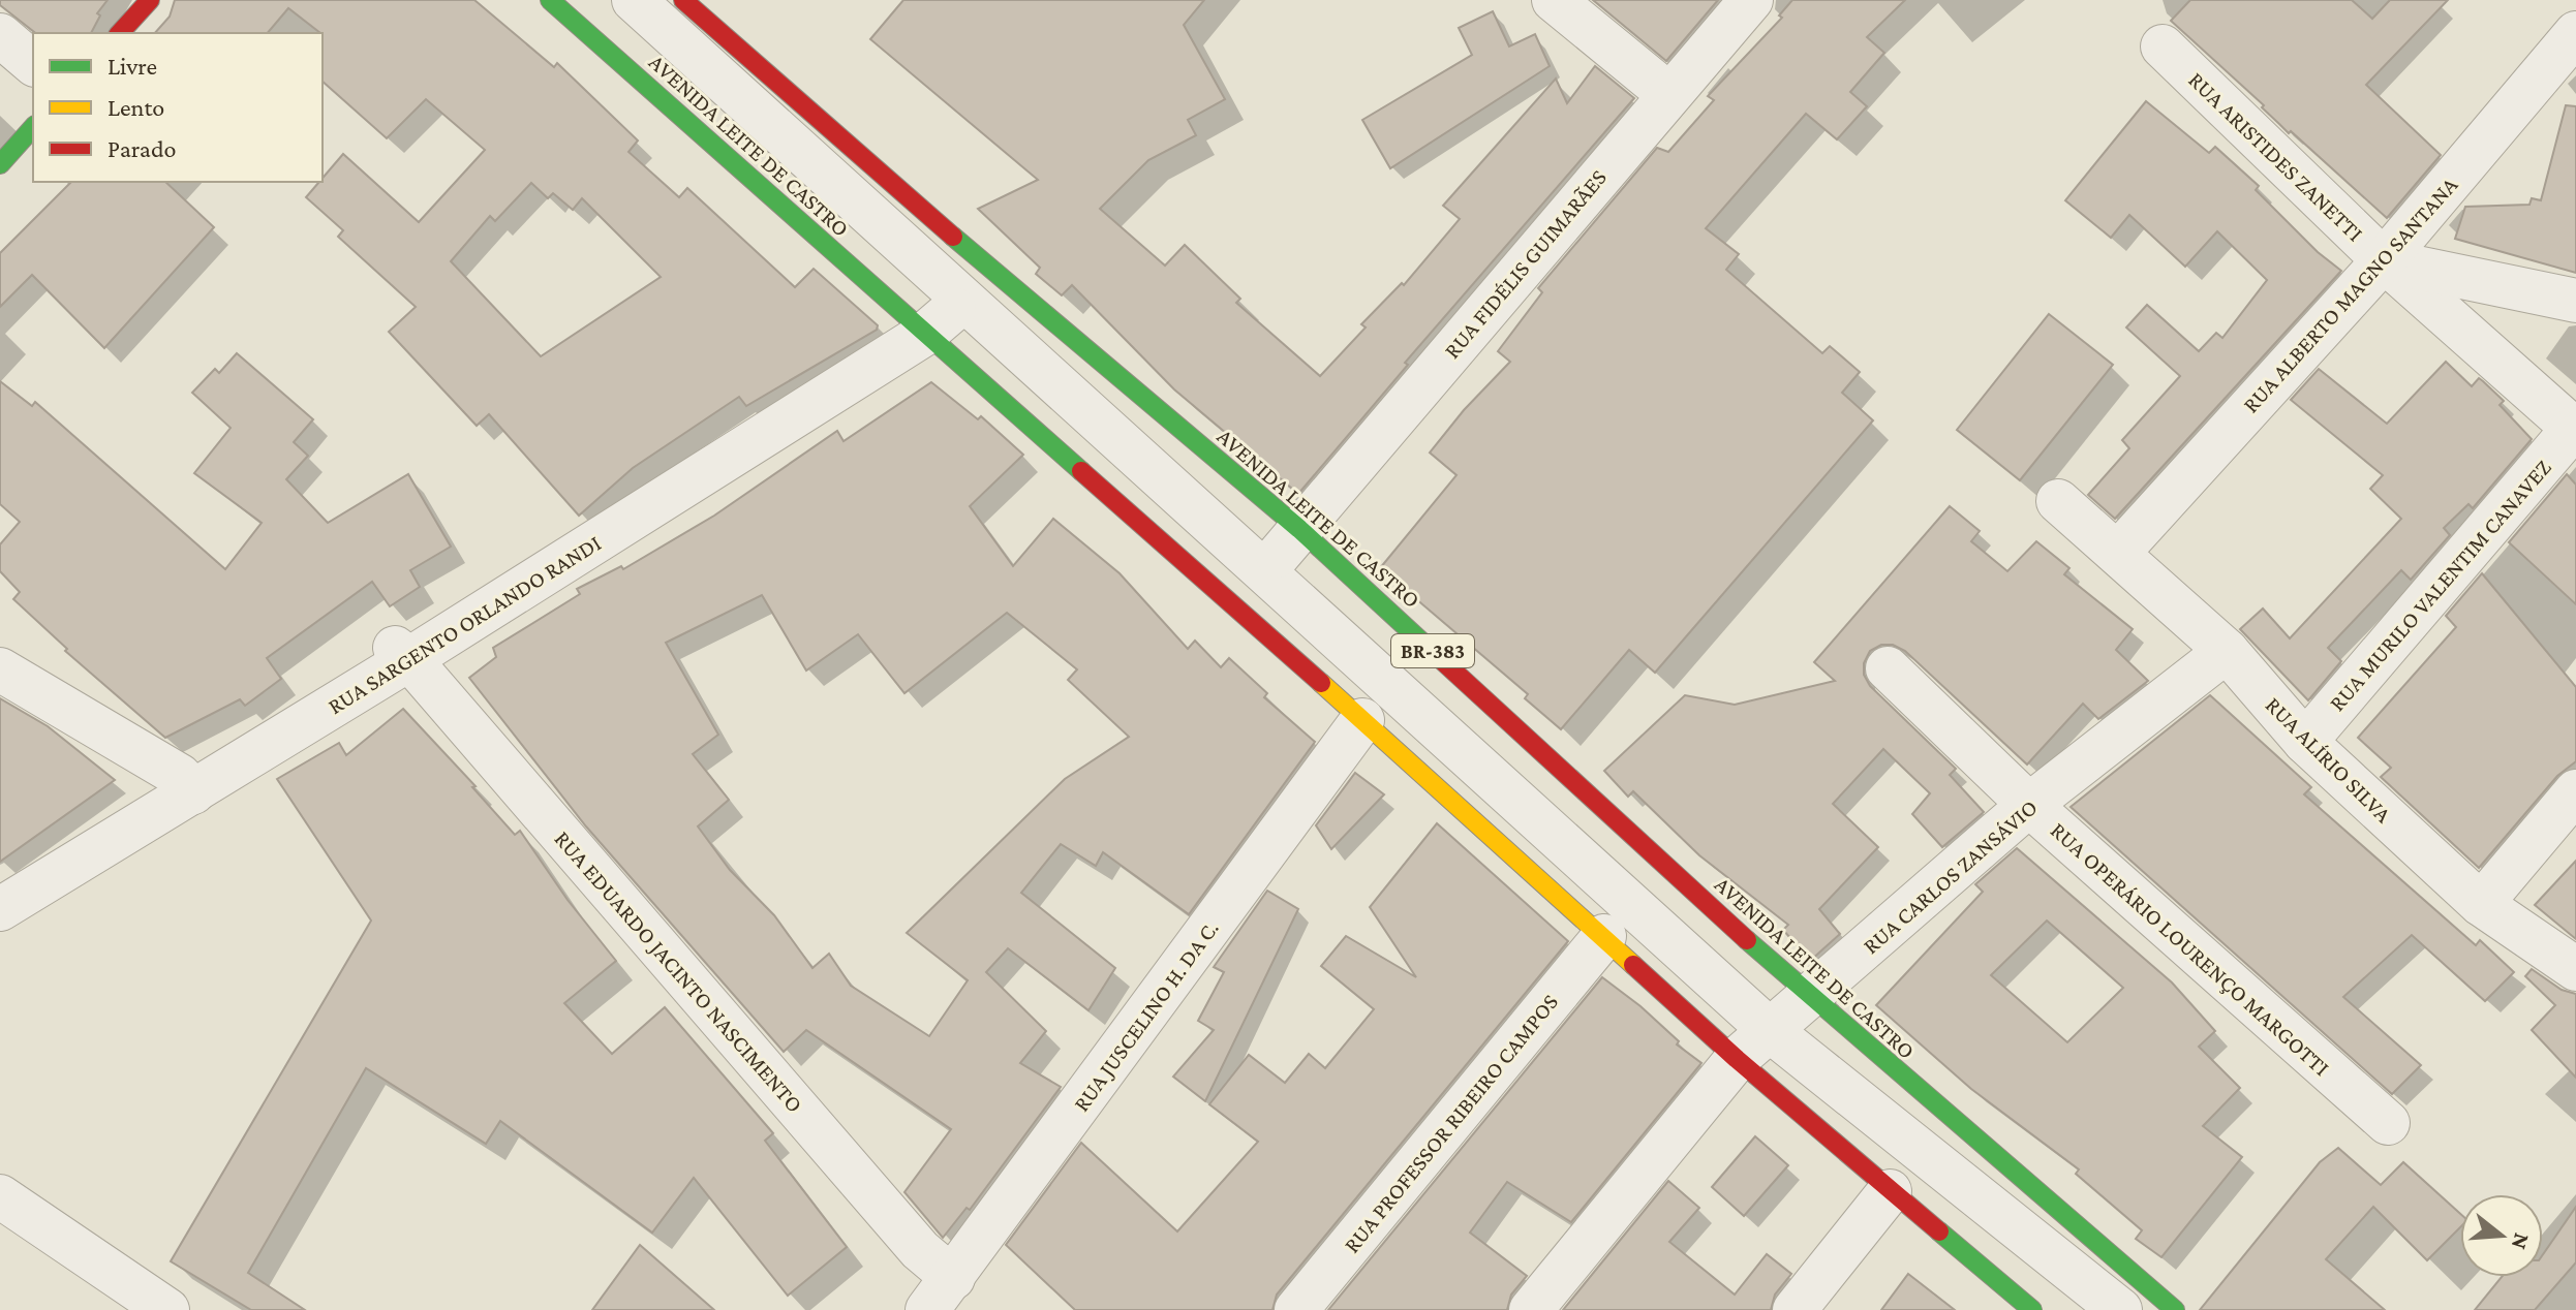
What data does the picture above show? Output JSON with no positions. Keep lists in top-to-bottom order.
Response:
{
  "streets": {
    "main road": ["AVENIDA LEITE DE CASTRO", "BR-383"],
    "street": [
      "RUA ARISTIDES ZANETTI",
      "RUA FIDÉLIS GUIMARÃES",
      "RUA ALBERTO MAGNO SANTANA",
      "RUA MURILO VALENTIM CANAVEZ",
      "RUA SARGENTO ORLANDO RANDI",
      "RUA ALÍRIO SILVA",
      "RUA CARLOS ZANSÁVIO",
      "RUA OPERÁRIO LOURENÇO MARGOTTI",
      "RUA EDUARDO JACINTO NASCIMENTO",
      "RUA JUSCELINO H. DA C.",
      "RUA PROFESSOR RIBEIRO CAMPOS"
    ]
  },
  "crossings": [
    ["AVENIDA LEITE DE CASTRO", "RUA FIDÉLIS GUIMARÃES"],
    ["AVENIDA LEITE DE CASTRO", "RUA SARGENTO ORLANDO RANDI"],
    ["AVENIDA LEITE DE CASTRO", "RUA CARLOS ZANSÁVIO"],
    ["AVENIDA LEITE DE CASTRO", "RUA JUSCELINO H. DA C."],
    ["AVENIDA LEITE DE CASTRO", "RUA PROFESSOR RIBEIRO CAMPOS"],
    ["RUA ARISTIDES ZANETTI", "RUA ALBERTO MAGNO SANTANA"],
    ["RUA ARISTIDES ZANETTI", "RUA MURILO VALENTIM CANAVEZ"],
    ["RUA ALBERTO MAGNO SANTANA", "RUA ALÍRIO SILVA"],
    ["RUA MURILO VALENTIM CANAVEZ", "RUA ALÍRIO SILVA"],
    ["RUA SARGENTO ORLANDO RANDI", "RUA EDUARDO JACINTO NASCIMENTO"],
    ["RUA ALÍRIO SILVA", "RUA CARLOS ZANSÁVIO"],
    ["RUA CARLOS ZANSÁVIO", "RUA OPERÁRIO LOURENÇO MARGOTTI"],
    ["RUA EDUARDO JACINTO NASCIMENTO", "RUA JUSCELINO H. DA C."]
  ],
  "legend": ["Livre", "Lento", "Parado"],
  "north": "right"
}
